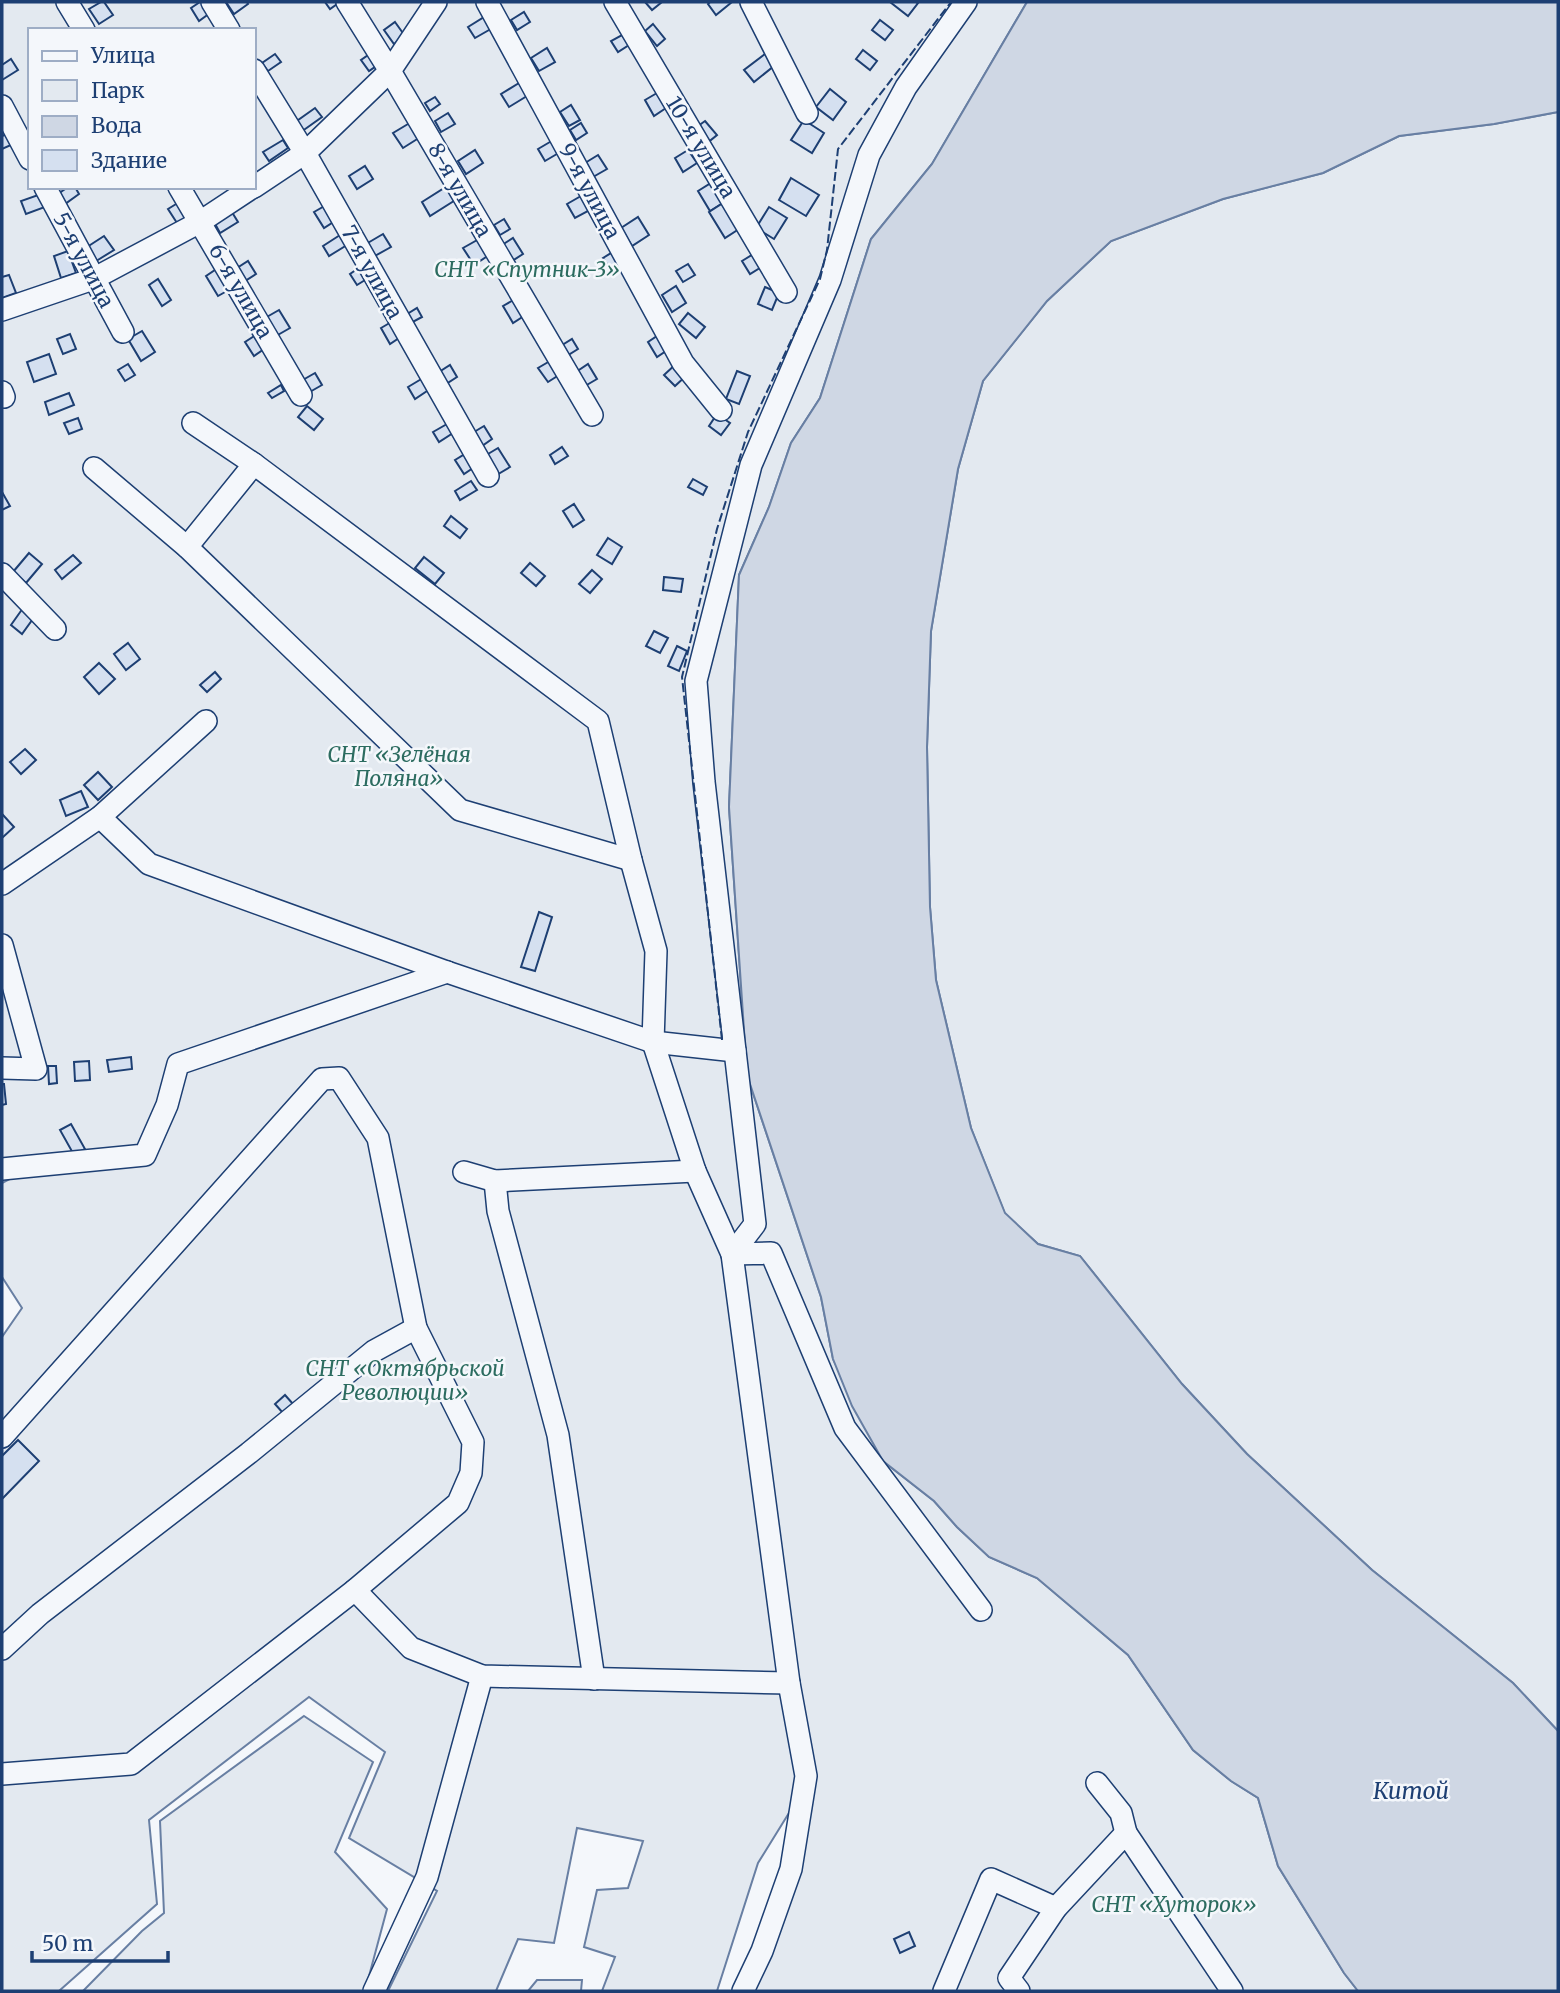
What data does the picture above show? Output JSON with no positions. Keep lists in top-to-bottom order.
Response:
{
  "streets": {
    "street": [
      "10-я улица",
      "8-я улица",
      "9-я улица",
      "5-я улица",
      "7-я улица",
      "6-я улица"
    ]
  },
  "water": ["Китой"],
  "parks": [
    "СНТ «Спутник-3»",
    "СНТ «Зелёная Поляна»",
    "СНТ «Октябрьской Революции»",
    "СНТ «Хуторок»"
  ],
  "legend": [
    "Улица",
    "Парк",
    "Вода",
    "Здание"
  ],
  "scale_bar": "50 m"
}
